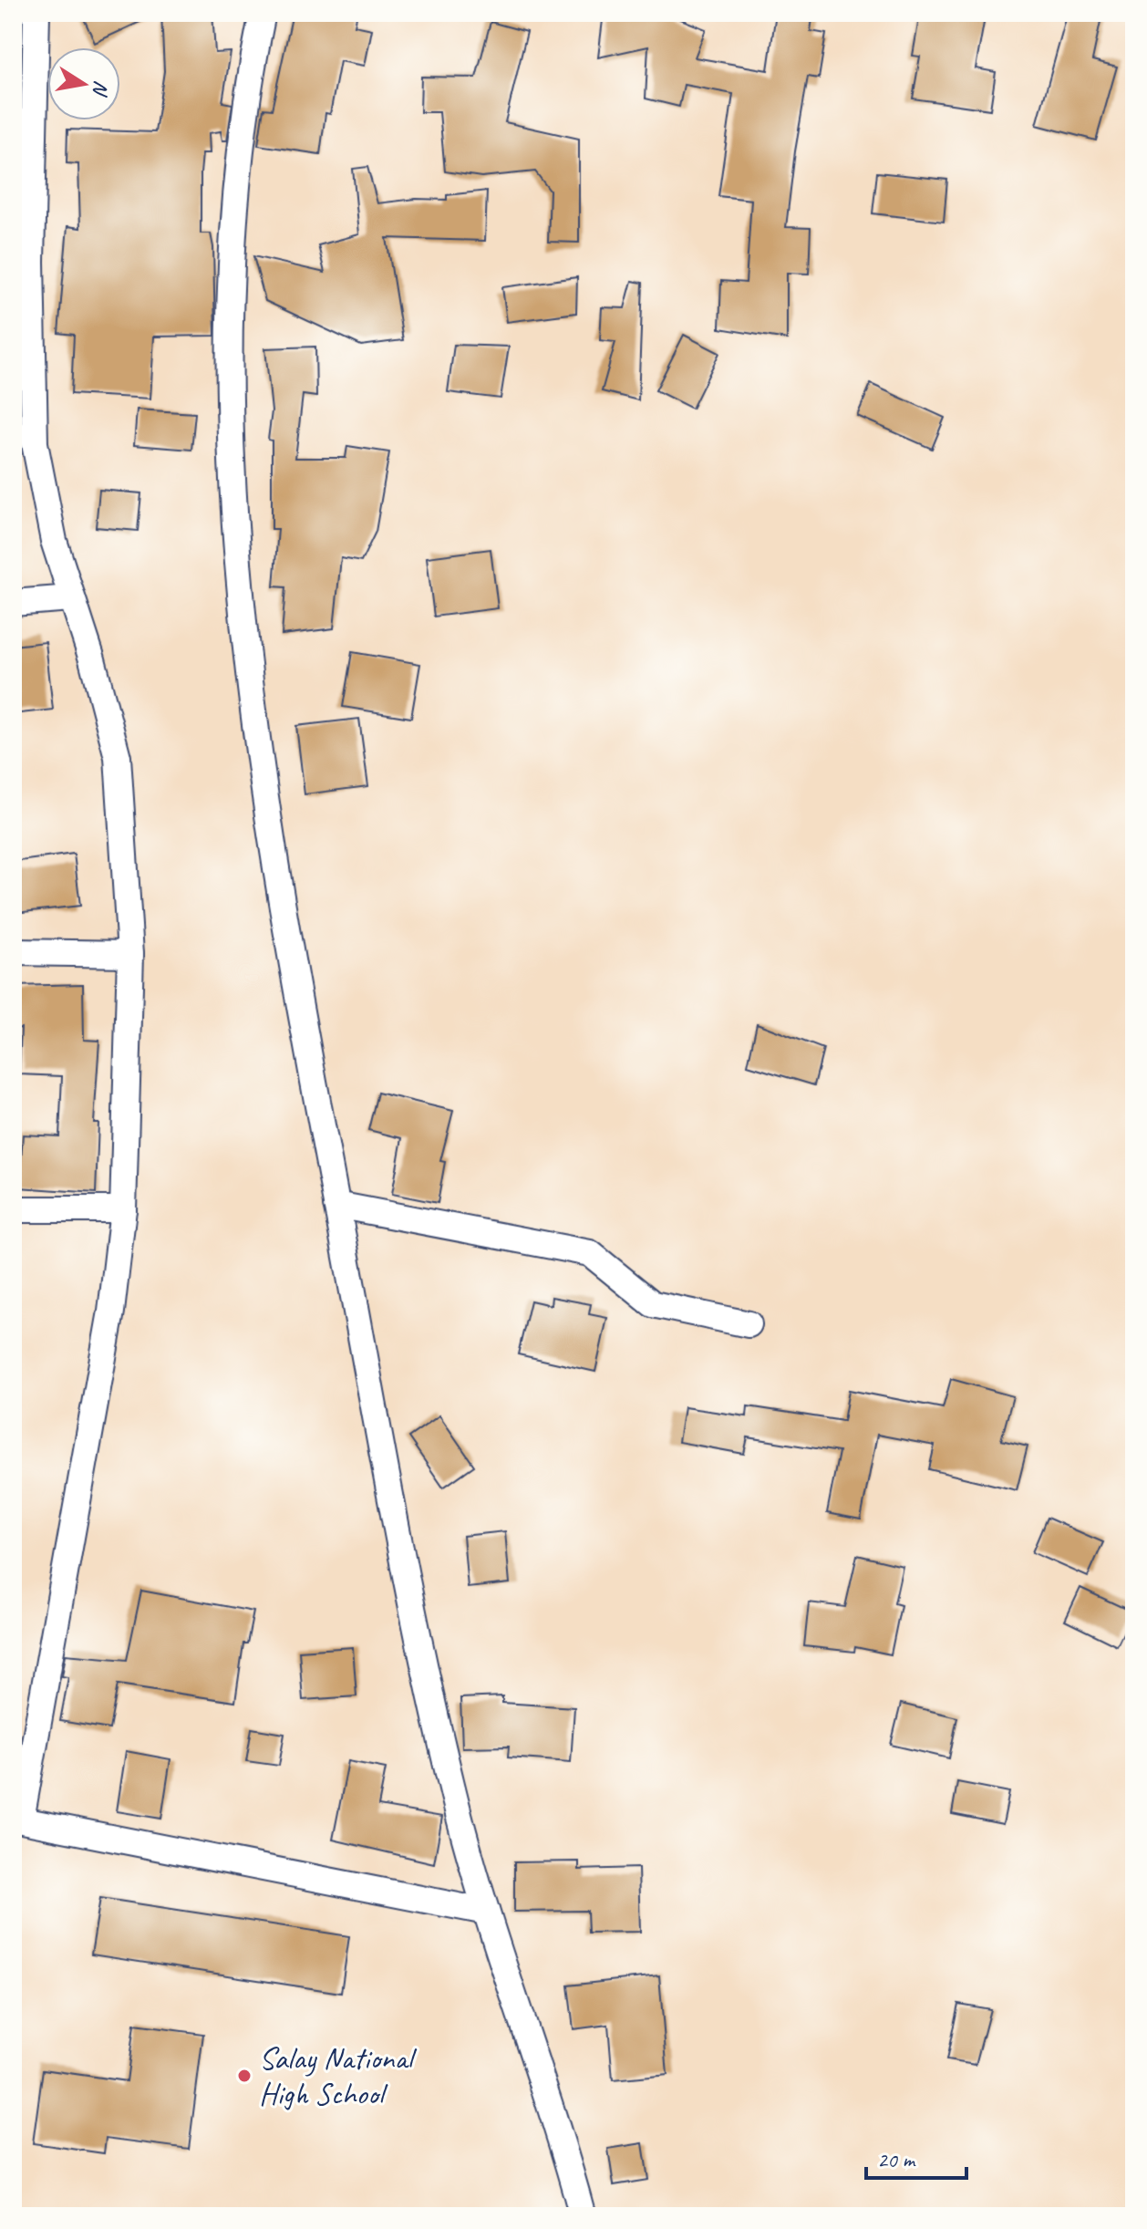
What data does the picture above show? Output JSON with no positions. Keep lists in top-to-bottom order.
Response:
{
  "places": ["Salay National High School"],
  "scale_bar": "20 m",
  "north": "right"
}
